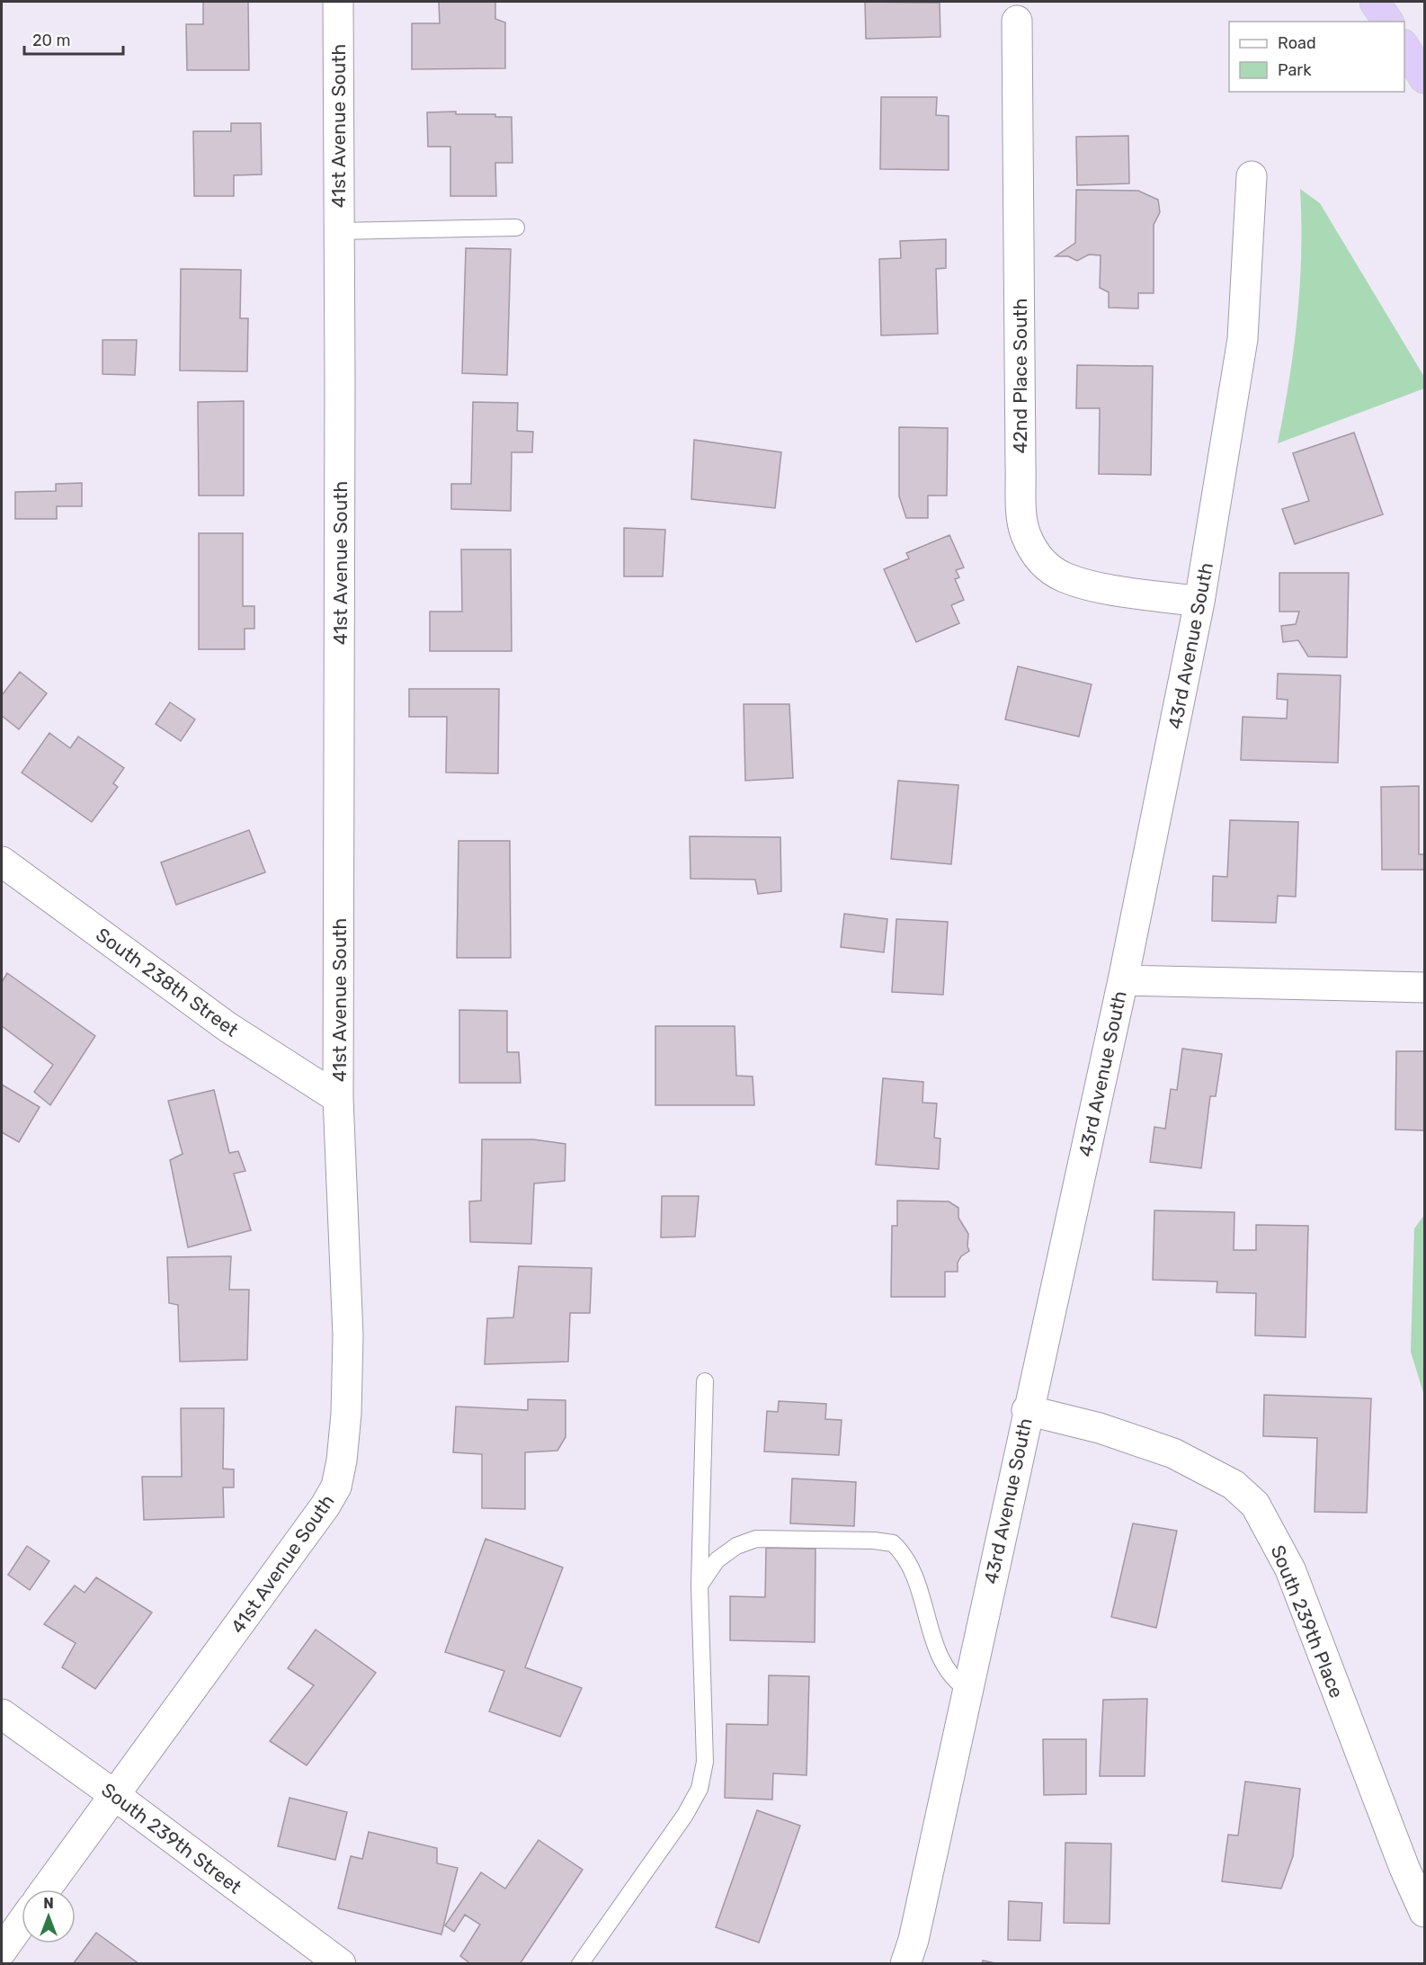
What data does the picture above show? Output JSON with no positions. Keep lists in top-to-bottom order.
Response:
{
  "streets": {
    "street": [
      "41st Avenue South",
      "42nd Place South",
      "43rd Avenue South",
      "South 238th Street",
      "South 239th Place",
      "South 239th Street"
    ]
  },
  "crossings": [
    ["41st Avenue South", "South 238th Street"],
    ["41st Avenue South", "South 239th Street"],
    ["42nd Place South", "43rd Avenue South"],
    ["43rd Avenue South", "South 239th Place"]
  ],
  "legend": ["Road", "Park"],
  "scale_bar": "20 m",
  "north": "top"
}
